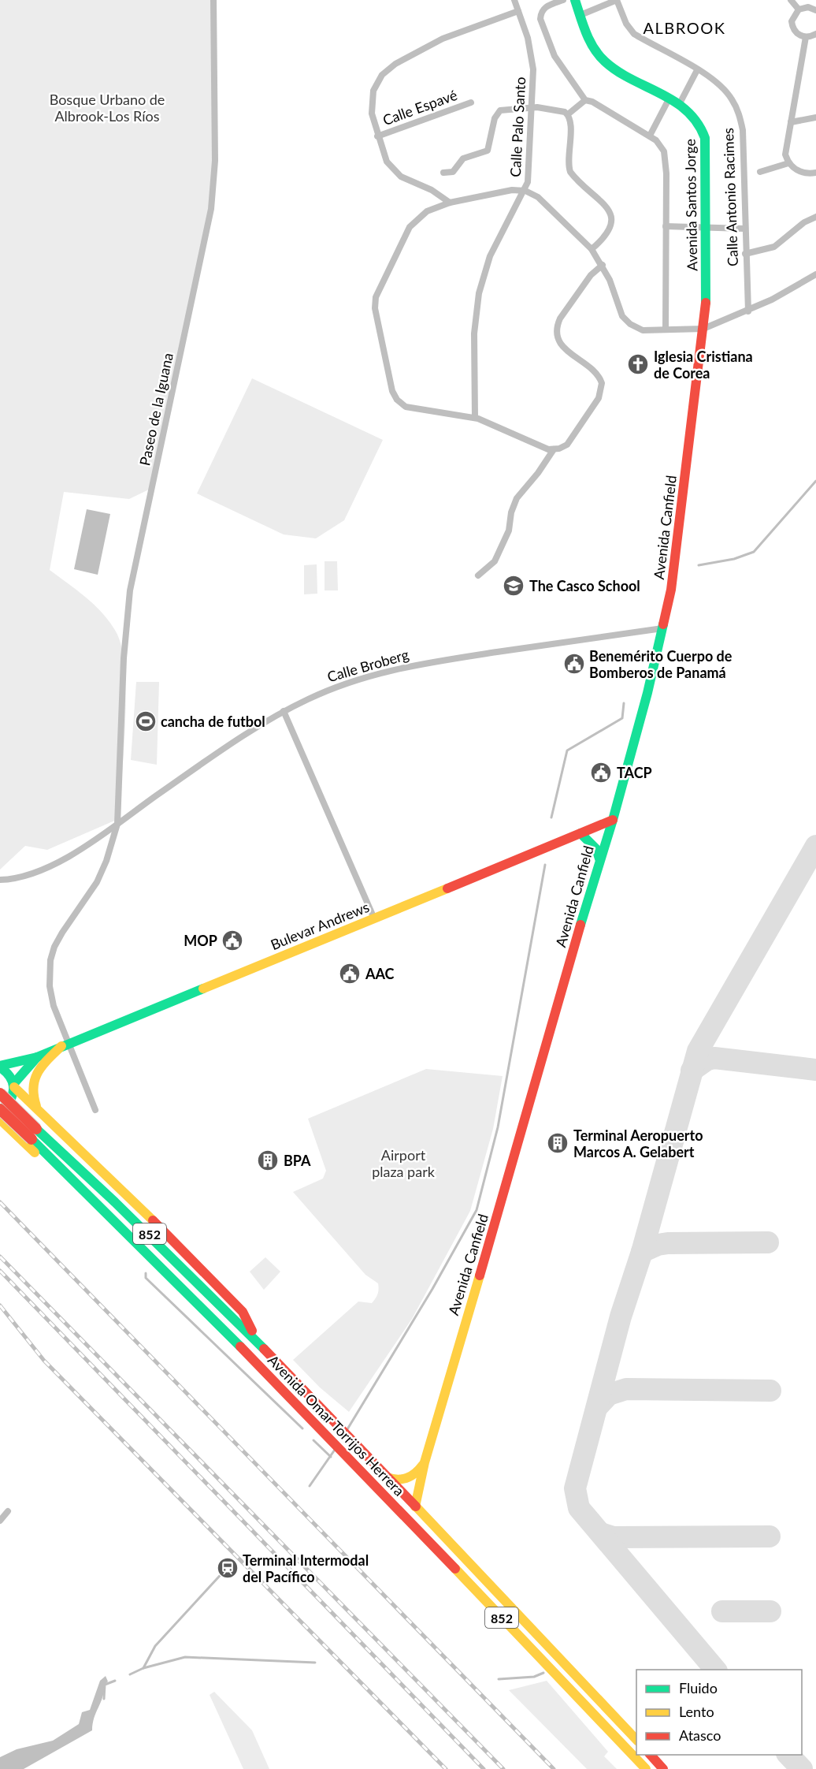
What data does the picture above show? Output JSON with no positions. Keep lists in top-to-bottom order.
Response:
{
  "streets": {
    "main road": [
      "Avenida Santos Jorge",
      "Avenida Canfield",
      "Bulevar Andrews",
      "852",
      "Avenida Omar Torrijos Herrera"
    ],
    "street": [
      "Calle Espavé",
      "Calle Palo Santo",
      "Calle Antonio Racimes",
      "Paseo de la Iguana",
      "Calle Broberg"
    ]
  },
  "crossings": [
    ["Avenida Santos Jorge", "Avenida Canfield"],
    ["Paseo de la Iguana", "Calle Broberg"],
    ["Paseo de la Iguana", "Bulevar Andrews"],
    ["Avenida Canfield", "Calle Broberg"],
    ["Avenida Canfield", "Bulevar Andrews"],
    ["Bulevar Andrews", "Avenida Omar Torrijos Herrera"]
  ],
  "districts": ["ALBROOK"],
  "parks": ["Bosque Urbano de Albrook-Los Ríos", "Airport plaza park"],
  "places": {
    "church": ["Iglesia Cristiana de Corea"],
    "school or university": ["The Casco School"],
    "public building": [
      "Benemérito Cuerpo de Bomberos de Panamá",
      "TACP",
      "MOP",
      "AAC"
    ],
    "sports": ["cancha de futbol"],
    "building": ["Terminal Aeropuerto Marcos A. Gelabert", "BPA"],
    "station": ["Terminal Intermodal del Pacífico"]
  },
  "legend": ["Fluido", "Lento", "Atasco"]
}
